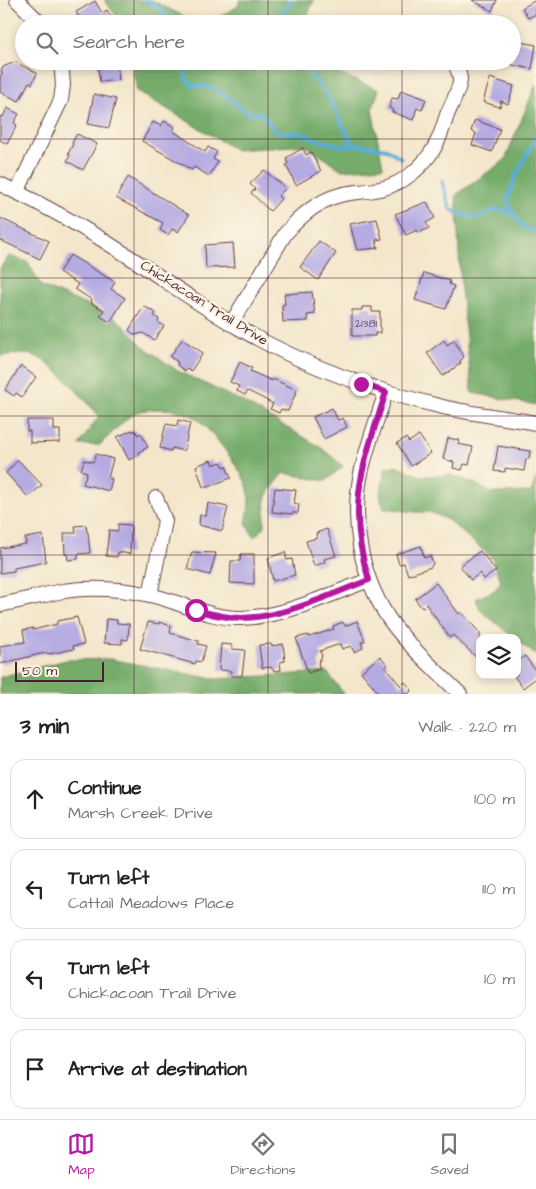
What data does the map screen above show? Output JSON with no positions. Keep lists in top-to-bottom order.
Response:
{
  "streets": {
    "street": ["Chickacoan Trail Drive"]
  },
  "house_numbers": ["21381"],
  "scale_bar": "50 m",
  "page": {
    "search": "Search here",
    "scale": "50 m",
    "heading": ["3 min", "Walk · 220 m"],
    "list": [
      ["Continue", "Marsh Creek Drive", "100 m"],
      ["Turn left", "Cattail Meadows Place", "110 m"],
      ["Turn left", "Chickacoan Trail Drive", "10 m"],
      "Arrive at destination"
    ],
    "nav": ["Map", "Directions", "Saved"]
  }
}
